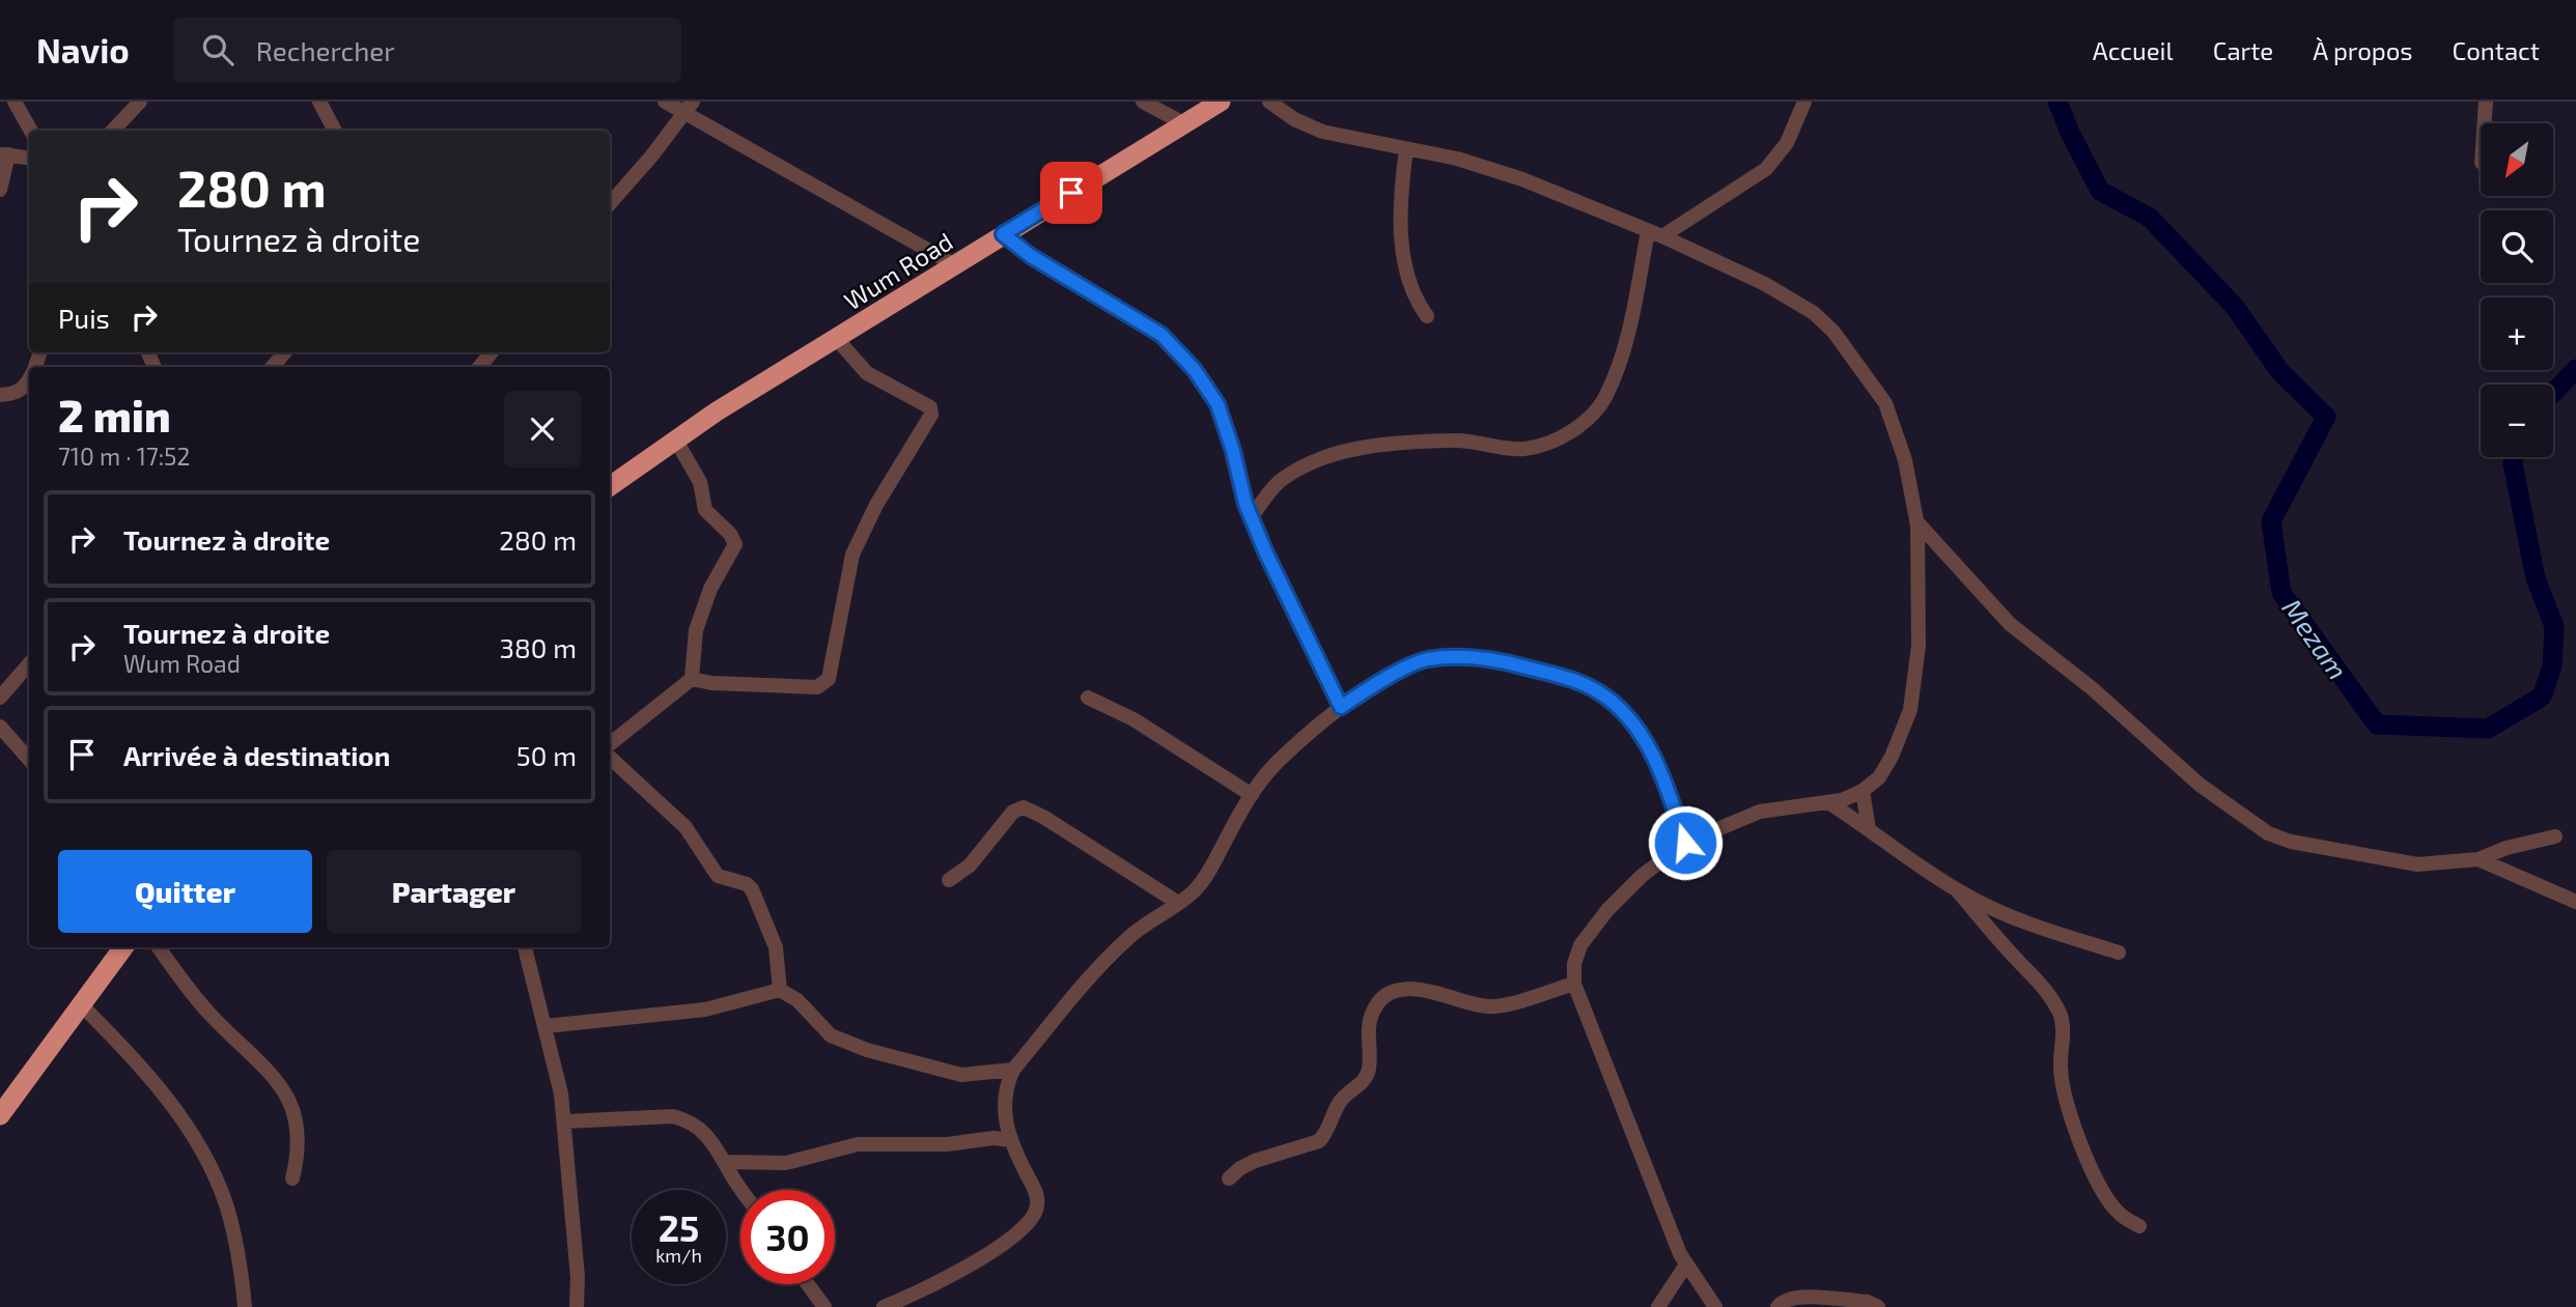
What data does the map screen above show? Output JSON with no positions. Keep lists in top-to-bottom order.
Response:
{
  "streets": {
    "highway": ["Wum Road"]
  },
  "water": ["Mezam"],
  "north": "bottom left",
  "page": {
    "header": "Navio",
    "search": "Rechercher",
    "nav": [
      "Accueil",
      "Carte",
      "À propos",
      "Contact"
    ],
    "map_buttons": ["+", "−"],
    "turn": ["280 m", "Tournez à droite"],
    "then": "Puis",
    "heading": ["2 min", "710 m · 17:52"],
    "list": [
      {
        "name": "Tournez à droite",
        "value": "280 m"
      },
      {
        "name": "Tournez à droite",
        "note": "Wum Road",
        "value": "380 m"
      },
      {
        "name": "Arrivée à destination",
        "value": "50 m"
      }
    ],
    "buttons": ["Quitter", "Partager"],
    "speed": "25 km/h",
    "limit": "30"
  }
}
